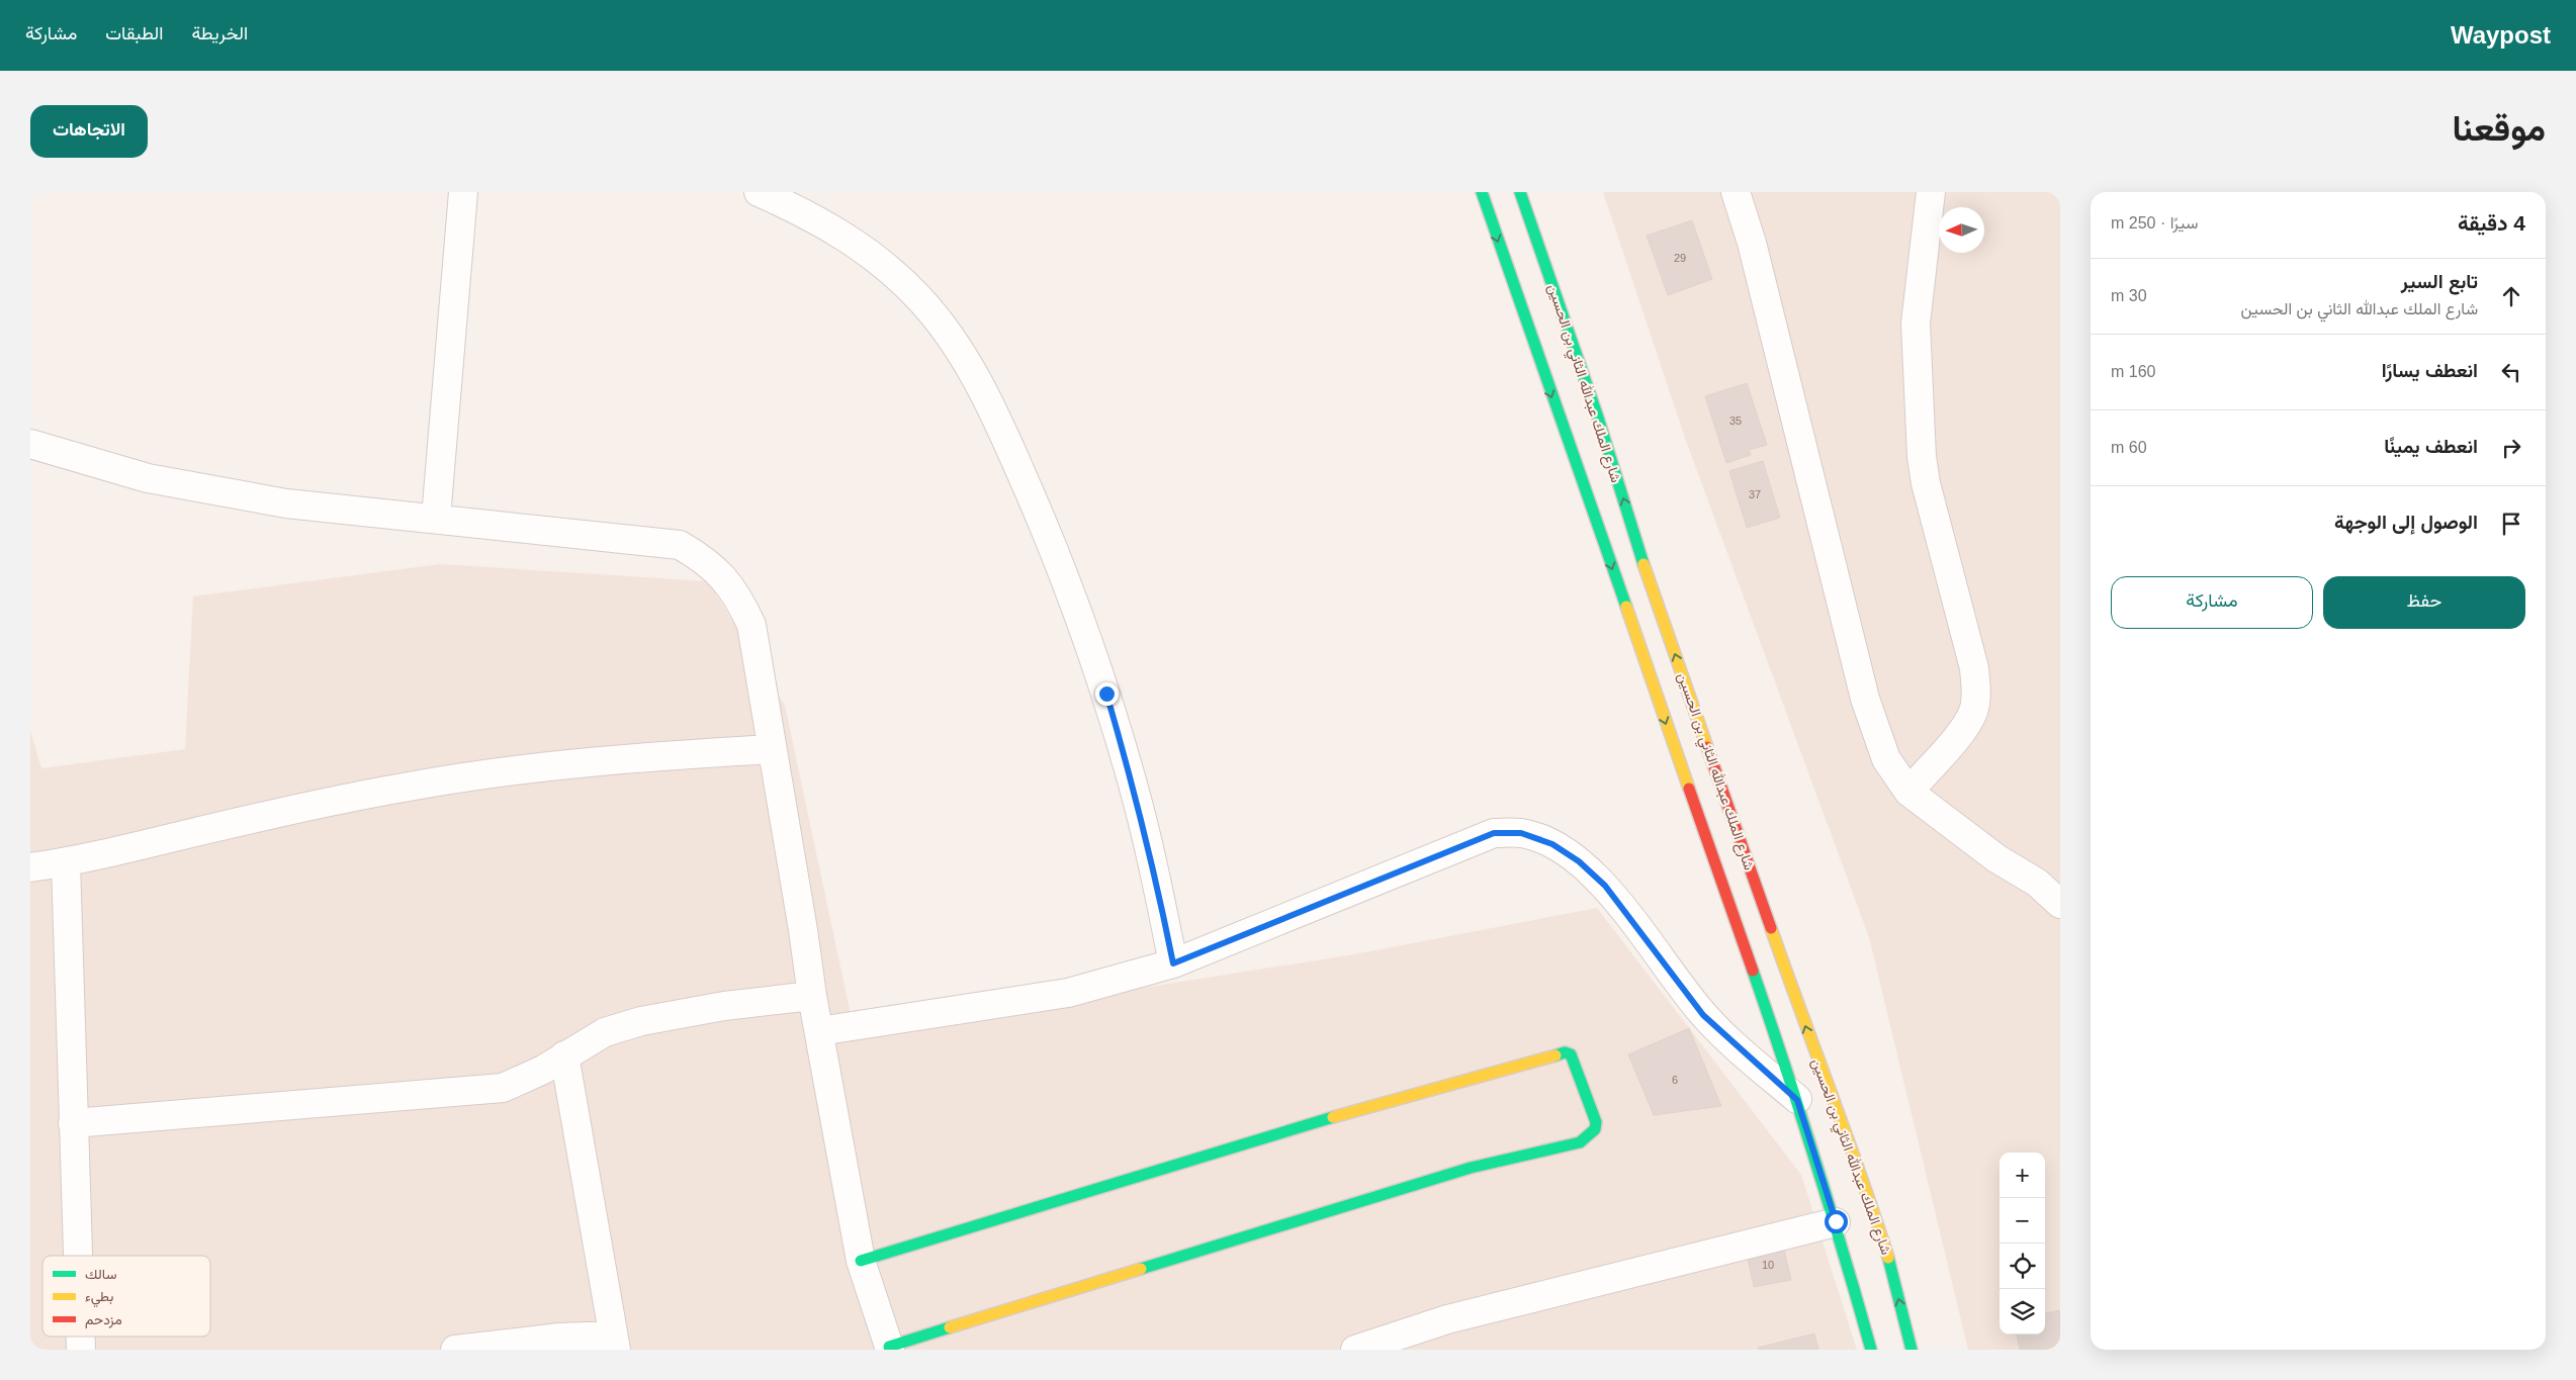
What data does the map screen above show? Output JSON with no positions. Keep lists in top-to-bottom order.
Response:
{
  "streets": {
    "main road": ["شارع الملك عبدالله الثاني بن الحسين"]
  },
  "house_numbers": [
    "29",
    "35",
    "37",
    "6",
    "10"
  ],
  "legend": ["سالك", "بطيء", "مزدحم"],
  "north": "left",
  "page": {
    "header": "Waypost",
    "nav": ["الخريطة", "الطبقات", "مشاركة"],
    "title": "موقعنا",
    "buttons": [
      "الاتجاهات",
      ["حفظ", "مشاركة"]
    ],
    "heading": ["4 دقيقة", "سيرًا · 250 m"],
    "list": [
      ["تابع السير", "شارع الملك عبدالله الثاني بن الحسين", "30 m"],
      ["انعطف يسارًا", "160 m"],
      ["انعطف يمينًا", "60 m"],
      "الوصول إلى الوجهة"
    ],
    "map_buttons": ["+", "−"]
  }
}
